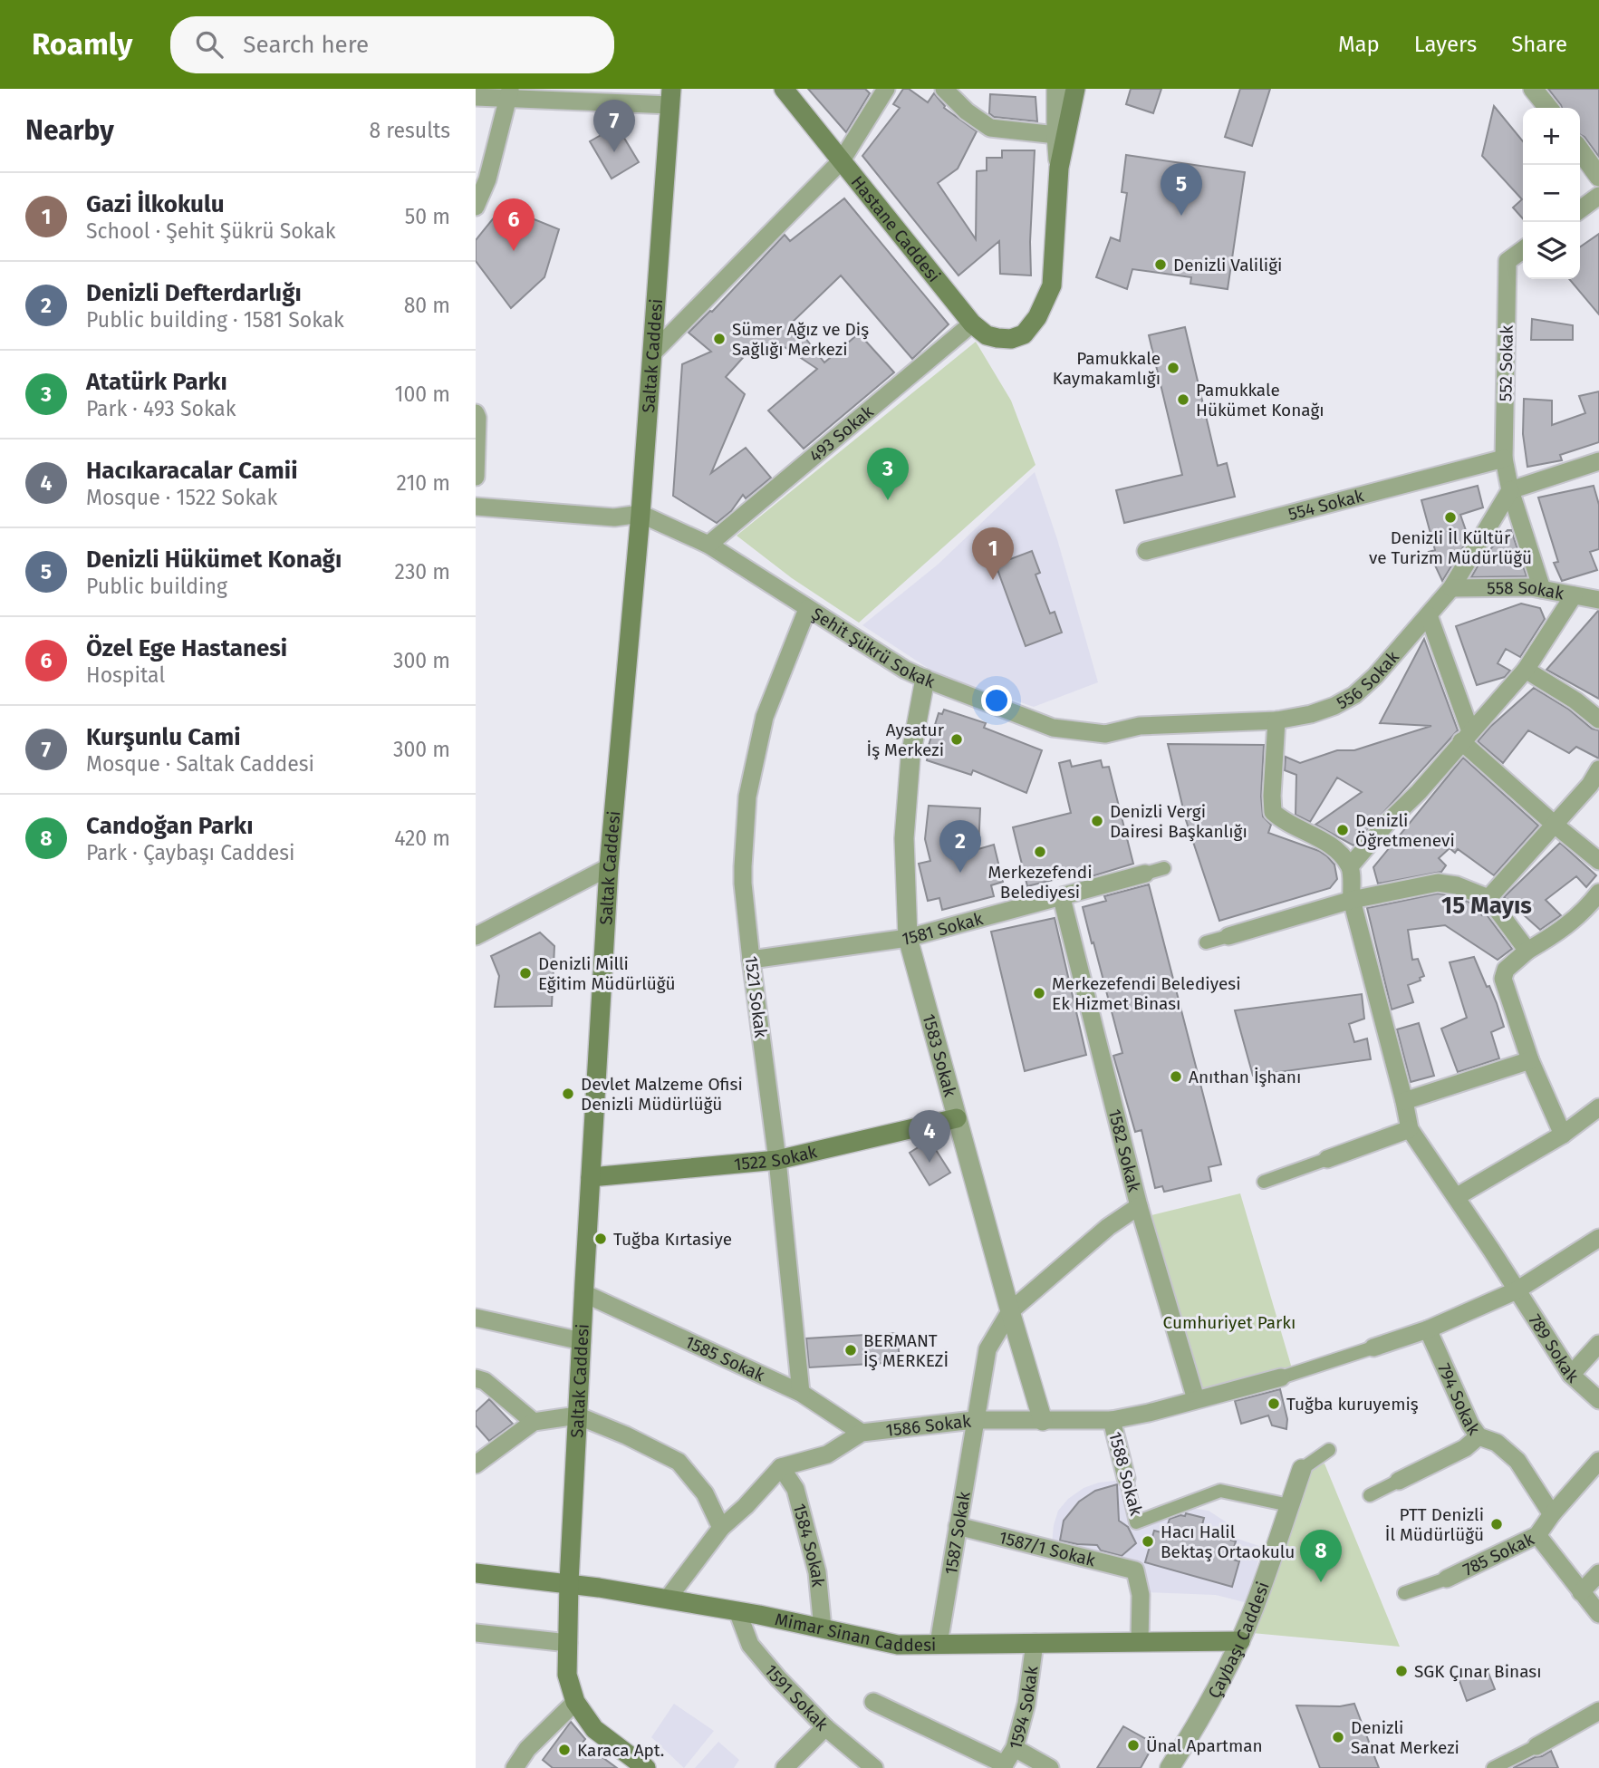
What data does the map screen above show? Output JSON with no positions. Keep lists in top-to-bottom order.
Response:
{
  "streets": {
    "main road": [
      "Hastane Caddesi",
      "Saltak Caddesi",
      "1522 Sokak",
      "Mimar Sinan Caddesi"
    ],
    "street": [
      "552 Sokak",
      "493 Sokak",
      "554 Sokak",
      "558 Sokak",
      "Şehit Şükrü Sokak",
      "556 Sokak",
      "1581 Sokak",
      "1521 Sokak",
      "1583 Sokak",
      "1582 Sokak",
      "789 Sokak",
      "1585 Sokak",
      "794 Sokak",
      "1586 Sokak",
      "1588 Sokak",
      "1587 Sokak",
      "1584 Sokak",
      "1587/1 Sokak",
      "785 Sokak",
      "Çaybaşı Caddesi",
      "1591 Sokak",
      "1594 Sokak"
    ]
  },
  "crossings": [
    ["Hastane Caddesi", "493 Sokak"],
    ["Saltak Caddesi", "Şehit Şükrü Sokak"],
    ["Saltak Caddesi", "1522 Sokak"],
    ["Saltak Caddesi", "1585 Sokak"],
    ["Saltak Caddesi", "Mimar Sinan Caddesi"],
    ["552 Sokak", "554 Sokak"],
    ["552 Sokak", "558 Sokak"],
    ["552 Sokak", "556 Sokak"],
    ["493 Sokak", "Şehit Şükrü Sokak"],
    ["558 Sokak", "556 Sokak"],
    ["Şehit Şükrü Sokak", "556 Sokak"],
    ["Şehit Şükrü Sokak", "1521 Sokak"],
    ["Şehit Şükrü Sokak", "1583 Sokak"],
    ["1581 Sokak", "1521 Sokak"],
    ["1581 Sokak", "1583 Sokak"],
    ["1581 Sokak", "1582 Sokak"],
    ["1521 Sokak", "1522 Sokak"],
    ["1521 Sokak", "1585 Sokak"],
    ["1583 Sokak", "1522 Sokak"],
    ["1583 Sokak", "1586 Sokak"],
    ["1582 Sokak", "1586 Sokak"],
    ["1585 Sokak", "1586 Sokak"],
    ["794 Sokak", "785 Sokak"],
    ["1586 Sokak", "1587 Sokak"],
    ["1586 Sokak", "1584 Sokak"],
    ["1588 Sokak", "Çaybaşı Caddesi"],
    ["1587 Sokak", "1587/1 Sokak"],
    ["1587 Sokak", "Mimar Sinan Caddesi"],
    ["1584 Sokak", "Mimar Sinan Caddesi"],
    ["1587/1 Sokak", "Mimar Sinan Caddesi"],
    ["Mimar Sinan Caddesi", "Çaybaşı Caddesi"],
    ["Mimar Sinan Caddesi", "1591 Sokak"],
    ["Mimar Sinan Caddesi", "1594 Sokak"]
  ],
  "districts": ["15 Mayıs"],
  "parks": ["Cumhuriyet Parkı"],
  "places": [
    "Denizli Valiliği",
    "Sümer Ağız ve Diş Sağlığı Merkezi",
    "Pamukkale Kaymakamlığı",
    "Pamukkale Hükümet Konağı",
    "Denizli İl Kültür ve Turizm Müdürlüğü",
    "Aysatur İş Merkezi",
    "Denizli Vergi Dairesi Başkanlığı",
    "Denizli Öğretmenevi",
    "Merkezefendi Belediyesi",
    "Denizli Milli Eğitim Müdürlüğü",
    "Merkezefendi Belediyesi Ek Hizmet Binası",
    "Anıthan İşhanı",
    "Devlet Malzeme Ofisi Denizli Müdürlüğü",
    "Tuğba Kırtasiye",
    "BERMANT İŞ MERKEZİ",
    "Tuğba kuruyemiş",
    "PTT Denizli İl Müdürlüğü",
    "Hacı Halil Bektaş Ortaokulu",
    "SGK Çınar Binası",
    "Denizli Sanat Merkezi",
    "Ünal Apartman",
    "Karaca Apt."
  ],
  "page": {
    "header": "Roamly",
    "search": "Search here",
    "nav": ["Map", "Layers", "Share"],
    "heading": ["Nearby", "8 results"],
    "pins": [
      "7",
      "5",
      "6",
      "3",
      "1",
      "2",
      "4",
      "8"
    ],
    "map_buttons": ["+", "−"],
    "list": [
      {
        "mark": "1",
        "name": "Gazi İlkokulu",
        "note": "School · Şehit Şükrü Sokak",
        "value": "50 m"
      },
      {
        "mark": "2",
        "name": "Denizli Defterdarlığı",
        "note": "Public building · 1581 Sokak",
        "value": "80 m"
      },
      {
        "mark": "3",
        "name": "Atatürk Parkı",
        "note": "Park · 493 Sokak",
        "value": "100 m"
      },
      {
        "mark": "4",
        "name": "Hacıkaracalar Camii",
        "note": "Mosque · 1522 Sokak",
        "value": "210 m"
      },
      {
        "mark": "5",
        "name": "Denizli Hükümet Konağı",
        "note": "Public building",
        "value": "230 m"
      },
      {
        "mark": "6",
        "name": "Özel Ege Hastanesi",
        "note": "Hospital",
        "value": "300 m"
      },
      {
        "mark": "7",
        "name": "Kurşunlu Cami",
        "note": "Mosque · Saltak Caddesi",
        "value": "300 m"
      },
      {
        "mark": "8",
        "name": "Candoğan Parkı",
        "note": "Park · Çaybaşı Caddesi",
        "value": "420 m"
      }
    ]
  }
}
